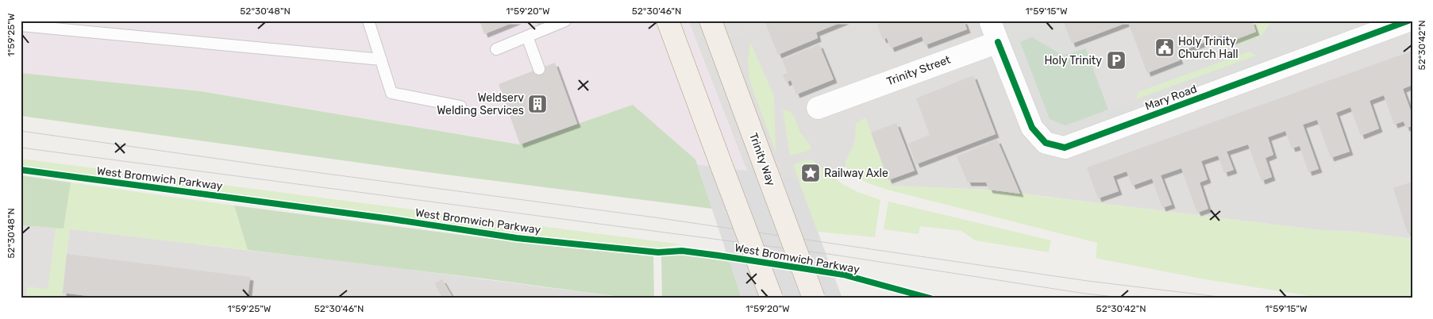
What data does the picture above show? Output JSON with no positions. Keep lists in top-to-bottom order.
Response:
{
  "streets": {
    "main road": ["Trinity Way"],
    "street": ["Trinity Street", "Mary Road"],
    "cycle path": ["West Bromwich Parkway"]
  },
  "crossings": [
    ["Trinity Street", "Mary Road"]
  ],
  "places": {
    "public building": ["Holy Trinity Church Hall"],
    "parking": ["Holy Trinity"],
    "building": ["Weldserv Welding Services"],
    "place": ["Railway Axle"]
  },
  "coordinates": [
    "52°30'48\"N",
    "1°59'20\"W",
    "52°30'46\"N",
    "1°59'15\"W",
    "1°59'25\"W",
    "52°30'42\"N"
  ]
}
